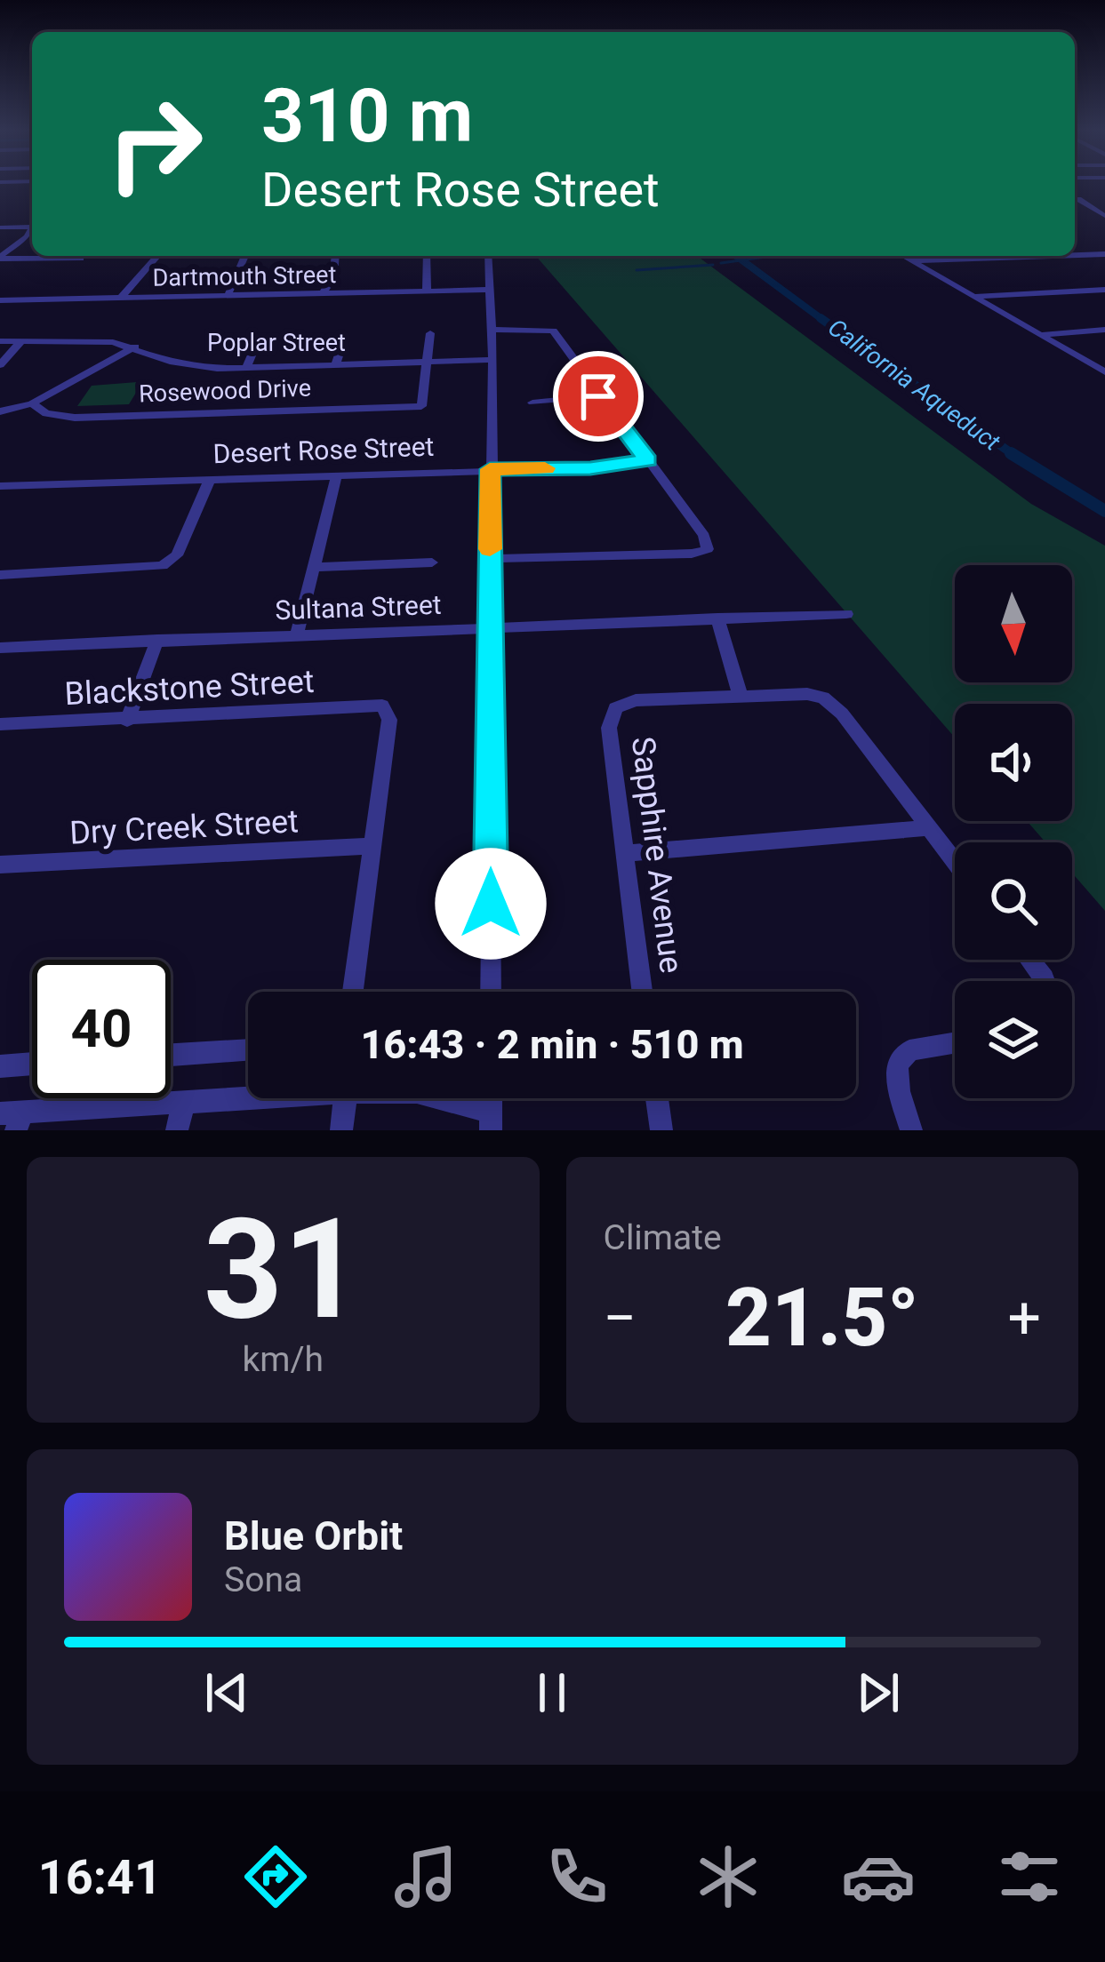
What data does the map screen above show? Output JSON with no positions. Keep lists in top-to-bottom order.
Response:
{
  "streets": {
    "street": [
      "Dartmouth Street",
      "Poplar Street",
      "Rosewood Drive",
      "Desert Rose Street",
      "Sultana Street",
      "Blackstone Street",
      "Dry Creek Street",
      "Sapphire Avenue"
    ]
  },
  "crossings": [
    ["Poplar Street", "Rosewood Drive"],
    ["Blackstone Street", "Dry Creek Street"]
  ],
  "water": ["California Aqueduct"],
  "north": "bottom",
  "page": {
    "turn": ["310 m", "Desert Rose Street"],
    "limit": "40",
    "trip": "16:43 · 2 min · 510 m",
    "tile": [
      ["31", "km/h"],
      "Climate"
    ],
    "heat": ["−", "21.5°", "+"],
    "song": ["Blue Orbit", "Sona"],
    "tabs": "16:41"
  }
}
